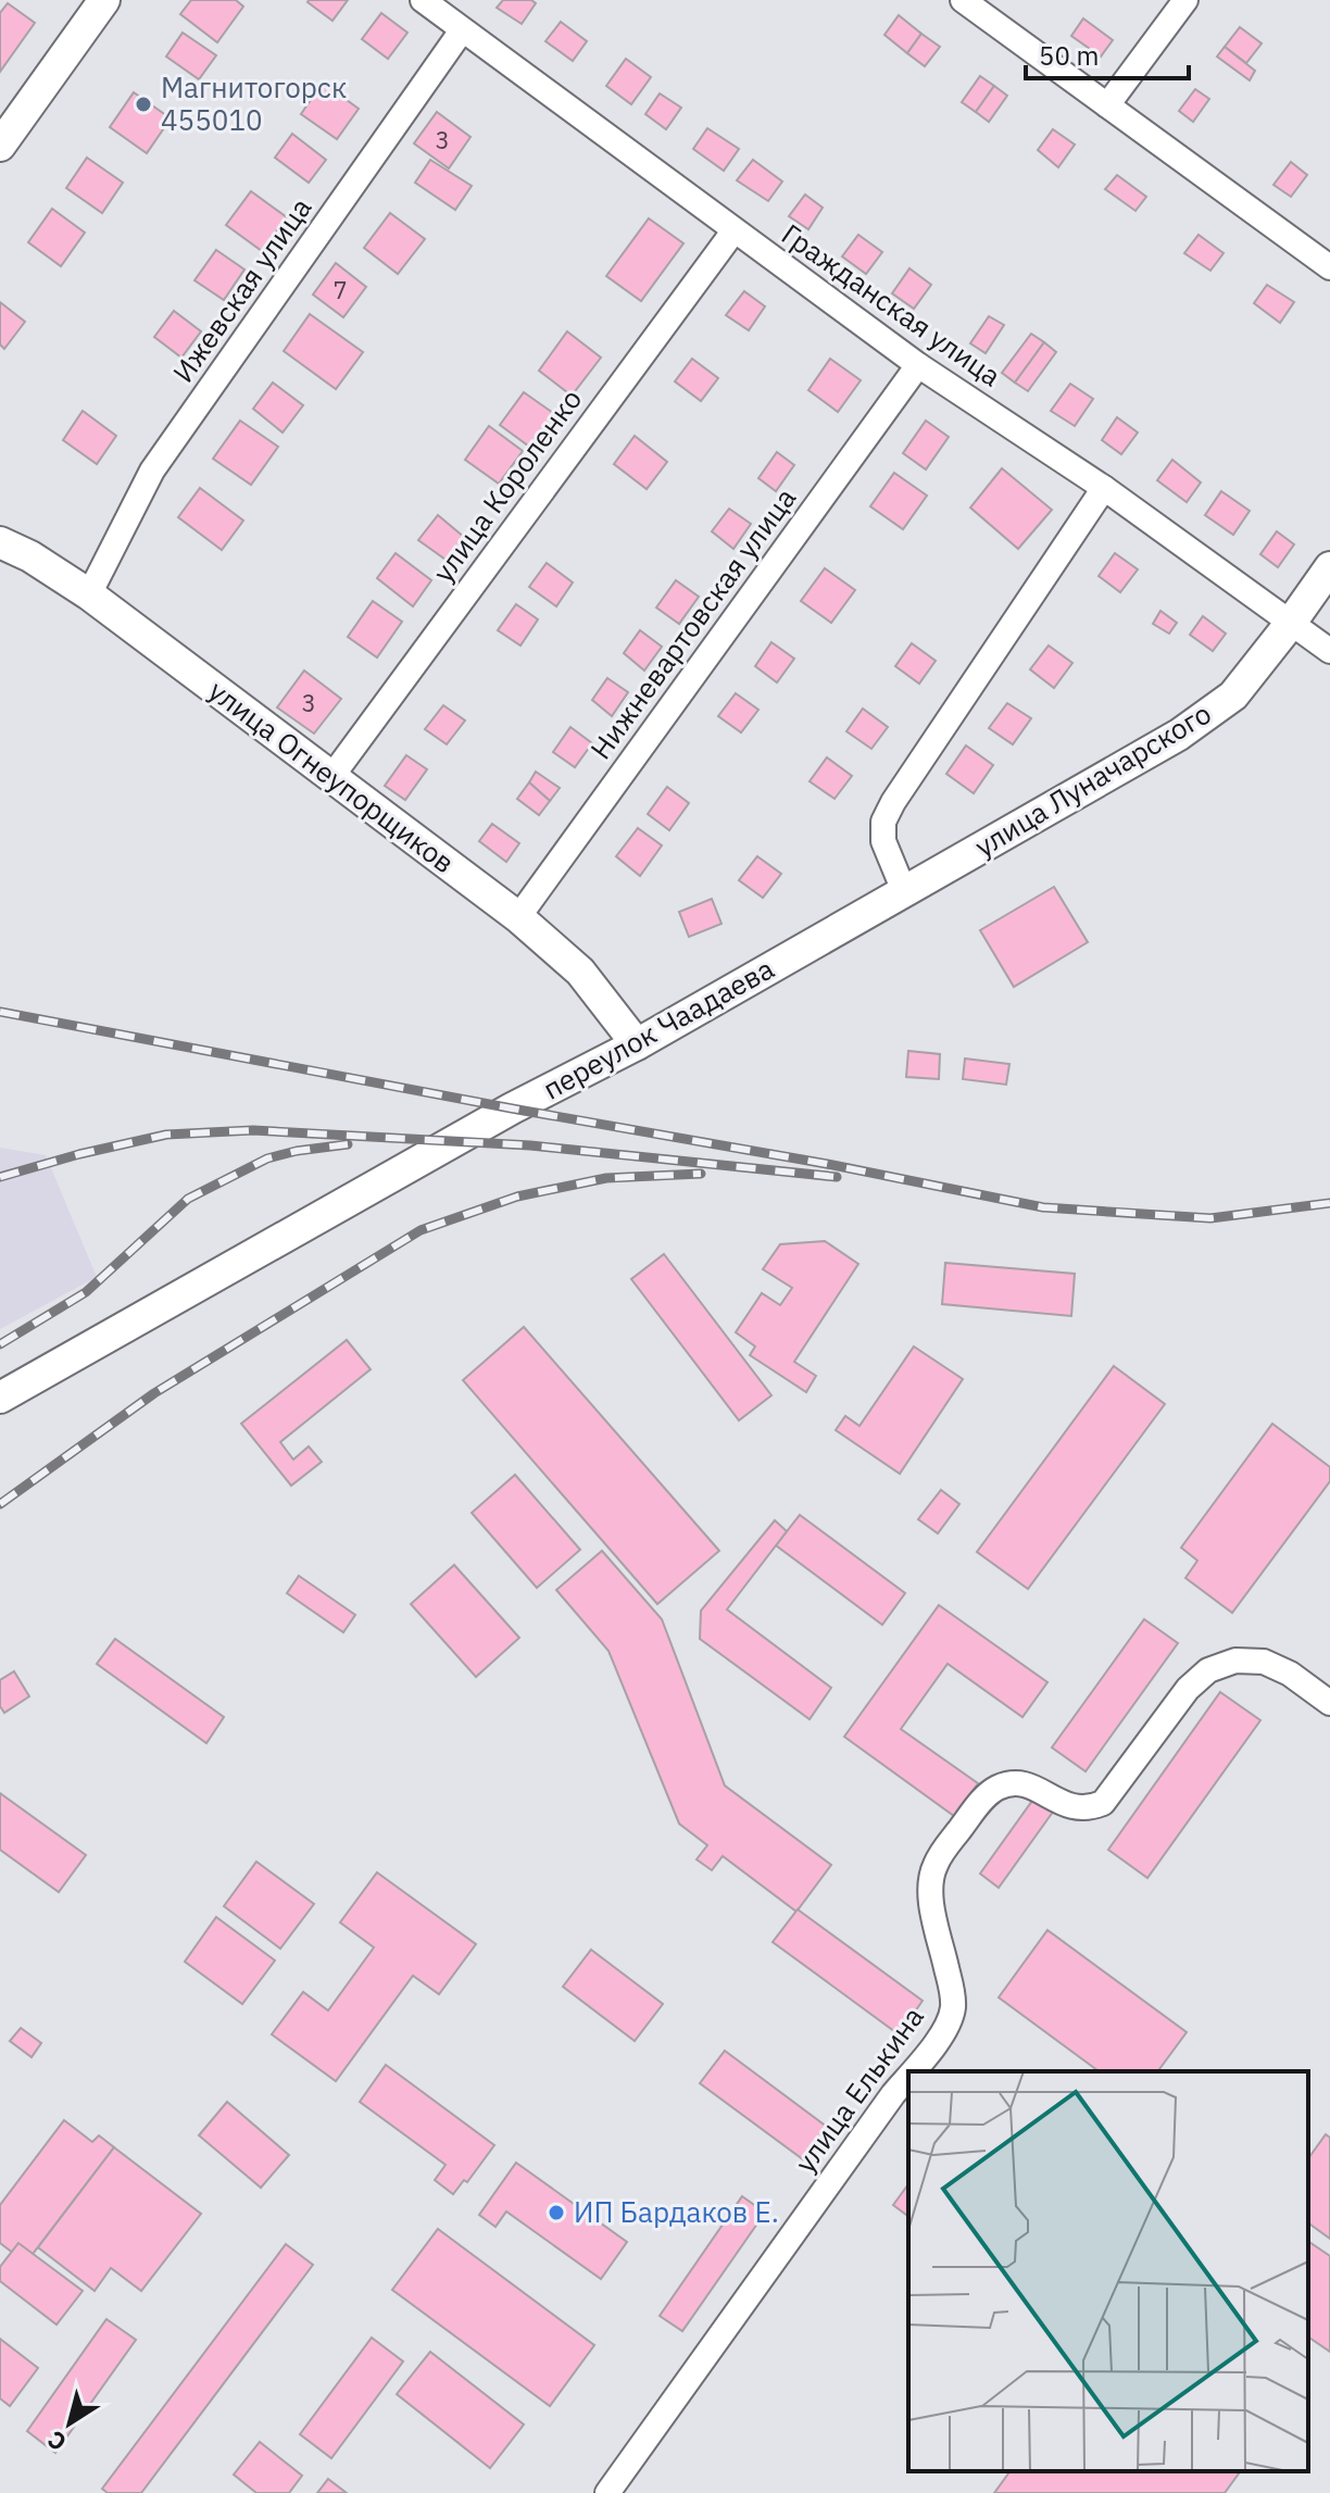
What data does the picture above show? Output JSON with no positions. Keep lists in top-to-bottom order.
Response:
{
  "streets": {
    "street": [
      "Ижевская улица",
      "Гражданская улица",
      "улица Короленко",
      "Нижневартовская улица",
      "улица Огнеупорщиков",
      "улица Луначарского",
      "переулок Чаадаева",
      "улица Елькина"
    ]
  },
  "crossings": [
    ["Ижевская улица", "Гражданская улица"],
    ["Ижевская улица", "улица Огнеупорщиков"],
    ["Гражданская улица", "улица Короленко"],
    ["Гражданская улица", "Нижневартовская улица"],
    ["Гражданская улица", "улица Луначарского"],
    ["улица Короленко", "улица Огнеупорщиков"],
    ["Нижневартовская улица", "улица Огнеупорщиков"],
    ["улица Огнеупорщиков", "переулок Чаадаева"],
    ["улица Луначарского", "переулок Чаадаева"]
  ],
  "places": ["Магнитогорск 455010", "ИП Бардаков Е."],
  "house_numbers": ["3", "7", "3"],
  "scale_bar": "50 m",
  "north": "bottom left"
}
